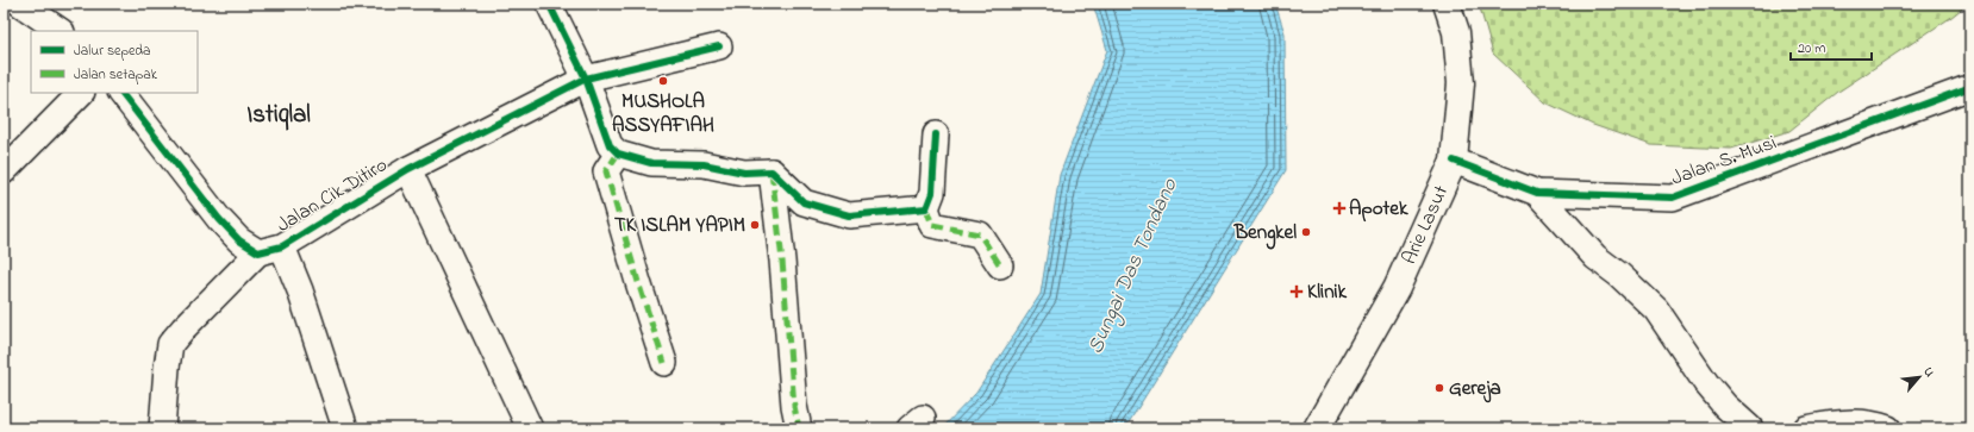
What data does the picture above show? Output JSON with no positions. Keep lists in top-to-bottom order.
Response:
{
  "streets": {
    "main road": ["Arie Lasut"],
    "street": ["Jalan S. Musi", "Jalan Cik Ditiro"]
  },
  "crossings": [
    ["Jalan S. Musi", "Arie Lasut"]
  ],
  "districts": ["Istiqlal"],
  "water": ["Sungai Das Tondano"],
  "places": {
    "other": [
      "MUSHOLA ASSYAFIAH",
      "TK ISLAM YAPIM",
      "Bengkel",
      "Gereja"
    ],
    "health": ["Apotek", "Klinik"]
  },
  "legend": ["Jalur sepeda", "Jalan setapak"],
  "scale_bar": "20 m",
  "north": "top right"
}
